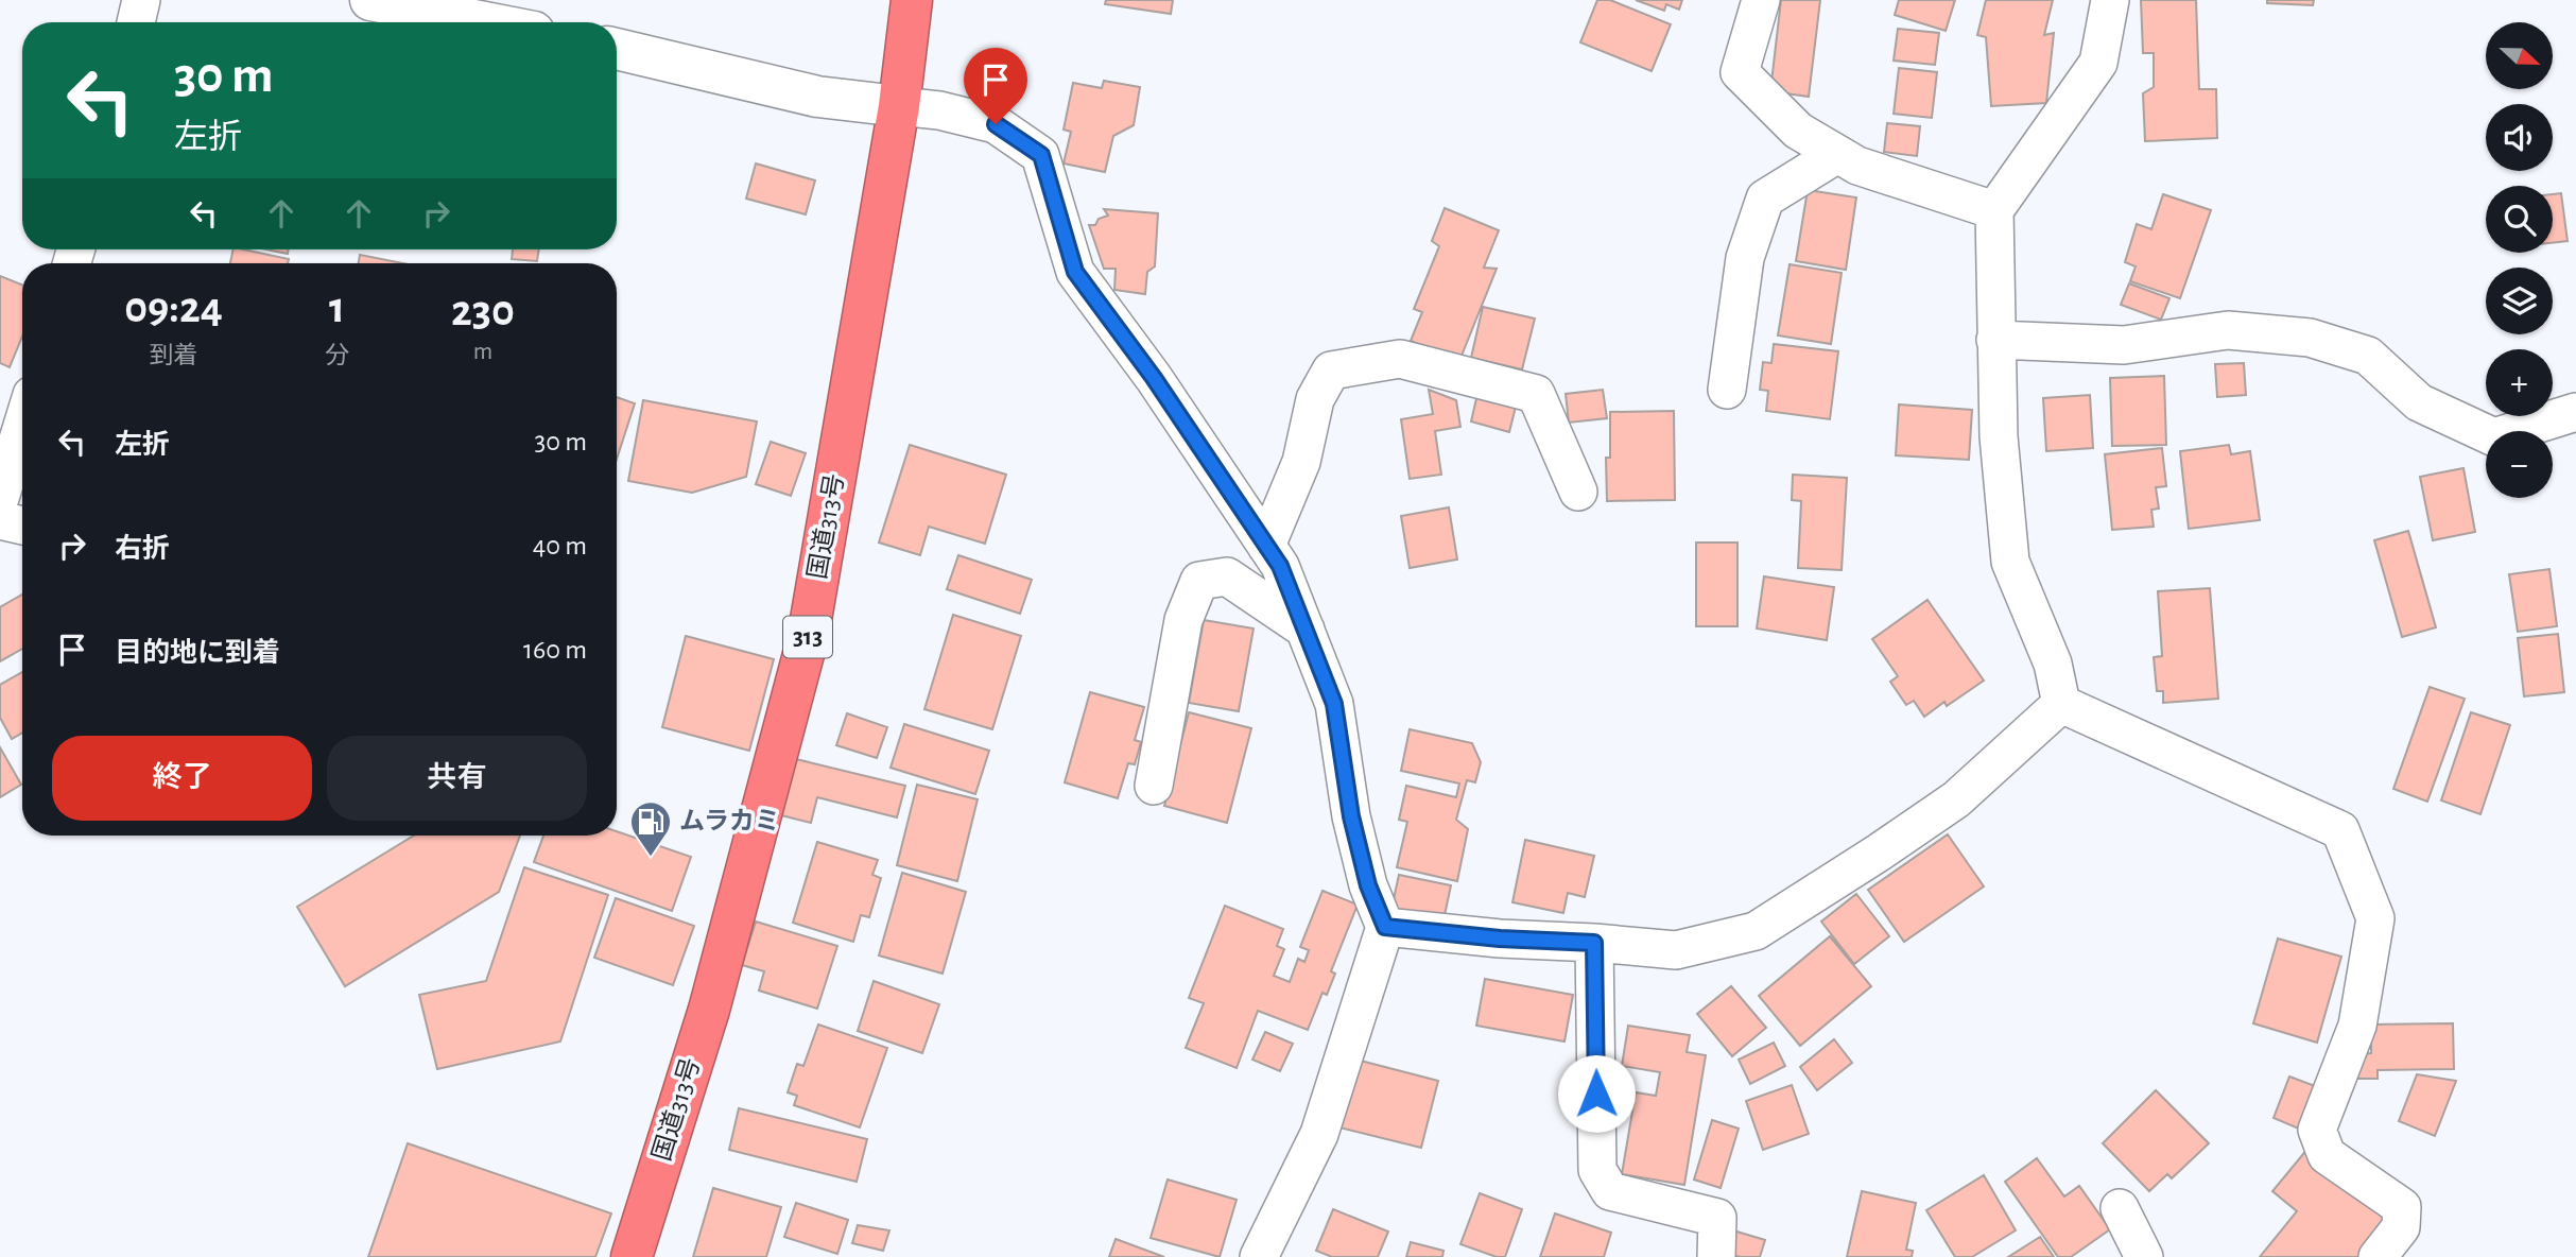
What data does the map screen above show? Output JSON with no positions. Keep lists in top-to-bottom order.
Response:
{
  "streets": {
    "highway": ["国道313号", "313"]
  },
  "places": {
    "fuel station": ["ムラカミ"]
  },
  "north": "right",
  "page": {
    "map_buttons": ["+", "−"],
    "turn": ["30 m", "左折"],
    "eta": [
      "09:24",
      "到着",
      "1",
      "分",
      "230",
      "m"
    ],
    "list": [
      {
        "name": "左折",
        "value": "30 m"
      },
      {
        "name": "右折",
        "value": "40 m"
      },
      {
        "name": "目的地に到着",
        "value": "160 m"
      }
    ],
    "buttons": ["終了", "共有"]
  }
}
